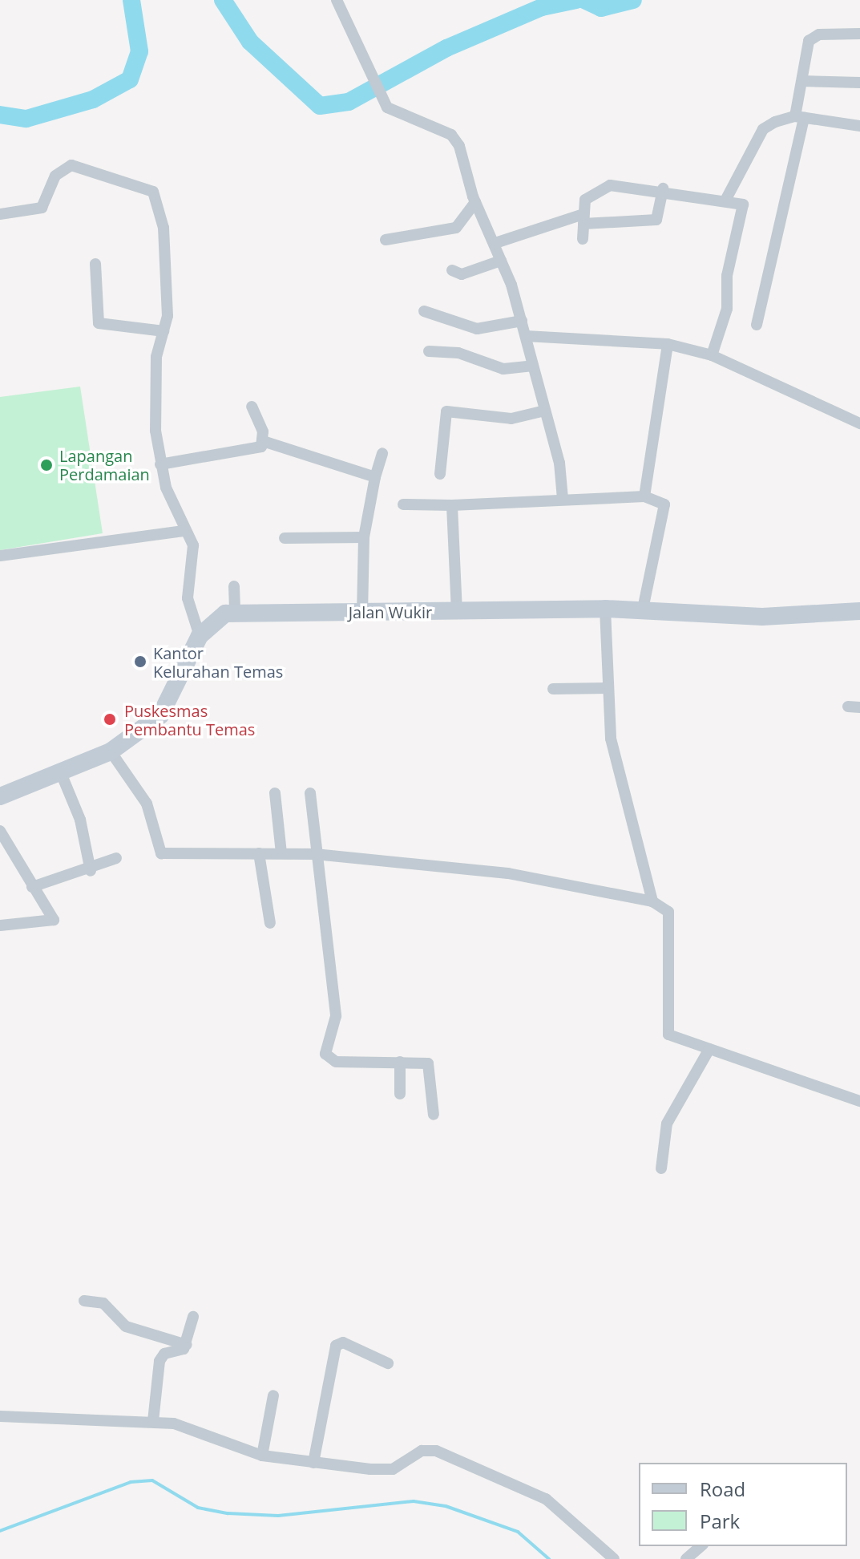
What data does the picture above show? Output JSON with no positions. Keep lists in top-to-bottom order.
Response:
{
  "streets": {
    "street": ["Jalan Wukir"]
  },
  "places": ["Lapangan Perdamaian", "Kantor Kelurahan Temas", "Puskesmas Pembantu Temas"],
  "legend": ["Road", "Park"]
}
